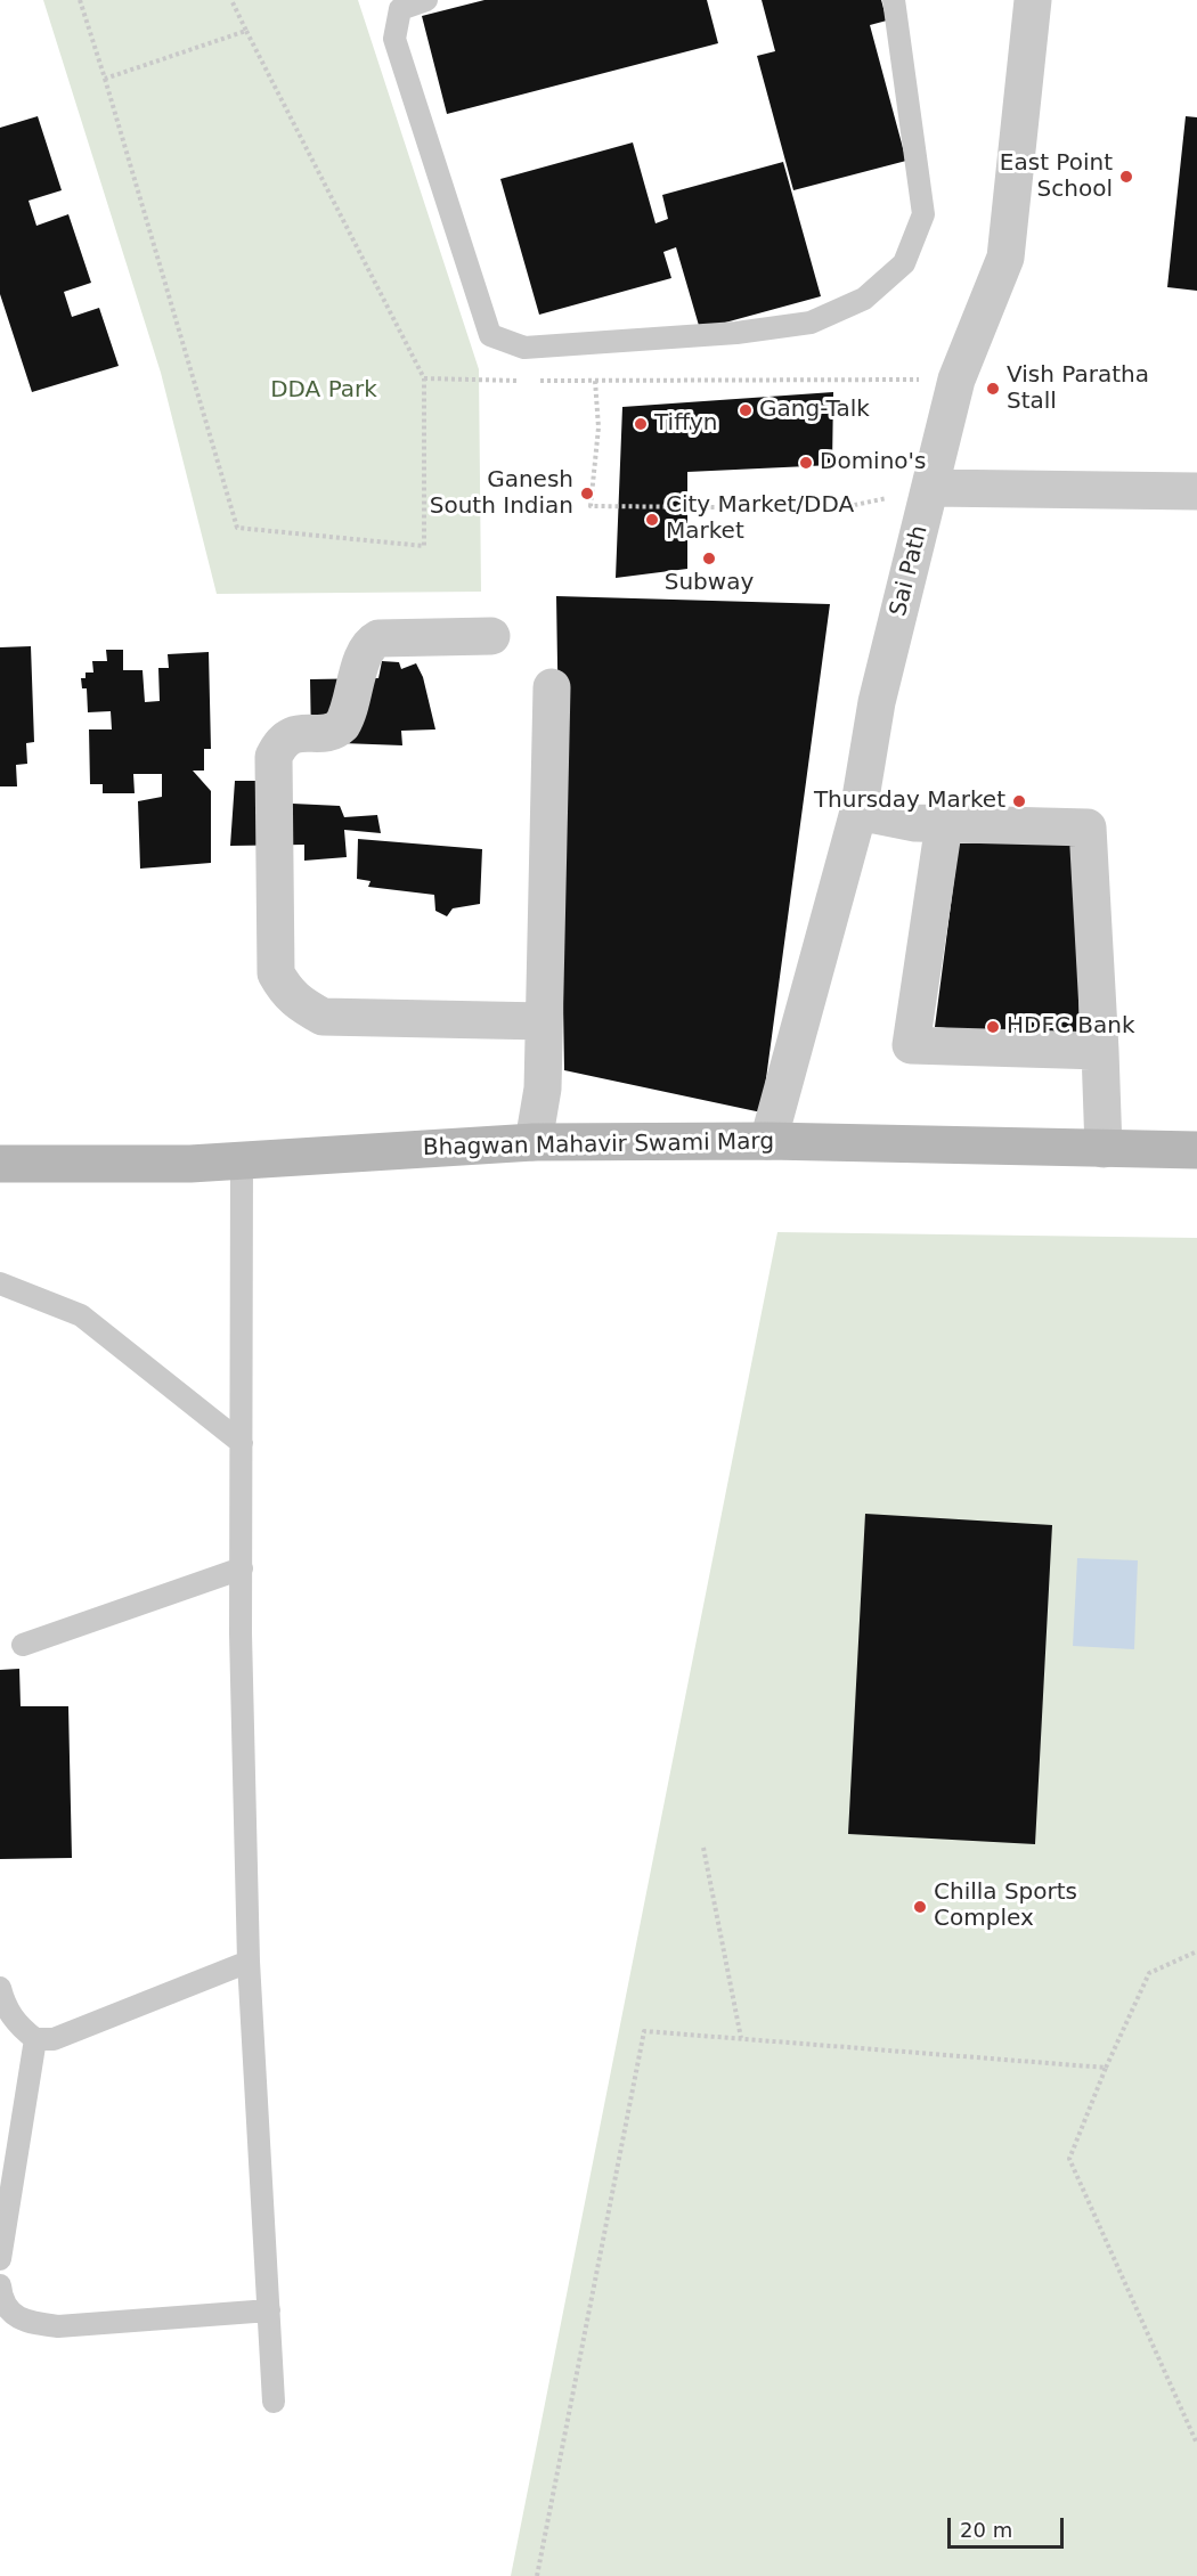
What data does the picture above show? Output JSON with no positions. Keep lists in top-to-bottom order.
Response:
{
  "streets": {
    "street": ["Sai Path", "Bhagwan Mahavir Swami Marg"]
  },
  "crossings": [
    ["Sai Path", "Bhagwan Mahavir Swami Marg"]
  ],
  "parks": ["DDA Park"],
  "places": [
    "East Point School",
    "Vish Paratha Stall",
    "Gang-Talk",
    "Tiffyn",
    "Domino's",
    "Ganesh South Indian",
    "City Market/DDA Market",
    "Subway",
    "Thursday Market",
    "HDFC Bank",
    "Chilla Sports Complex"
  ],
  "scale_bar": "20 m"
}
